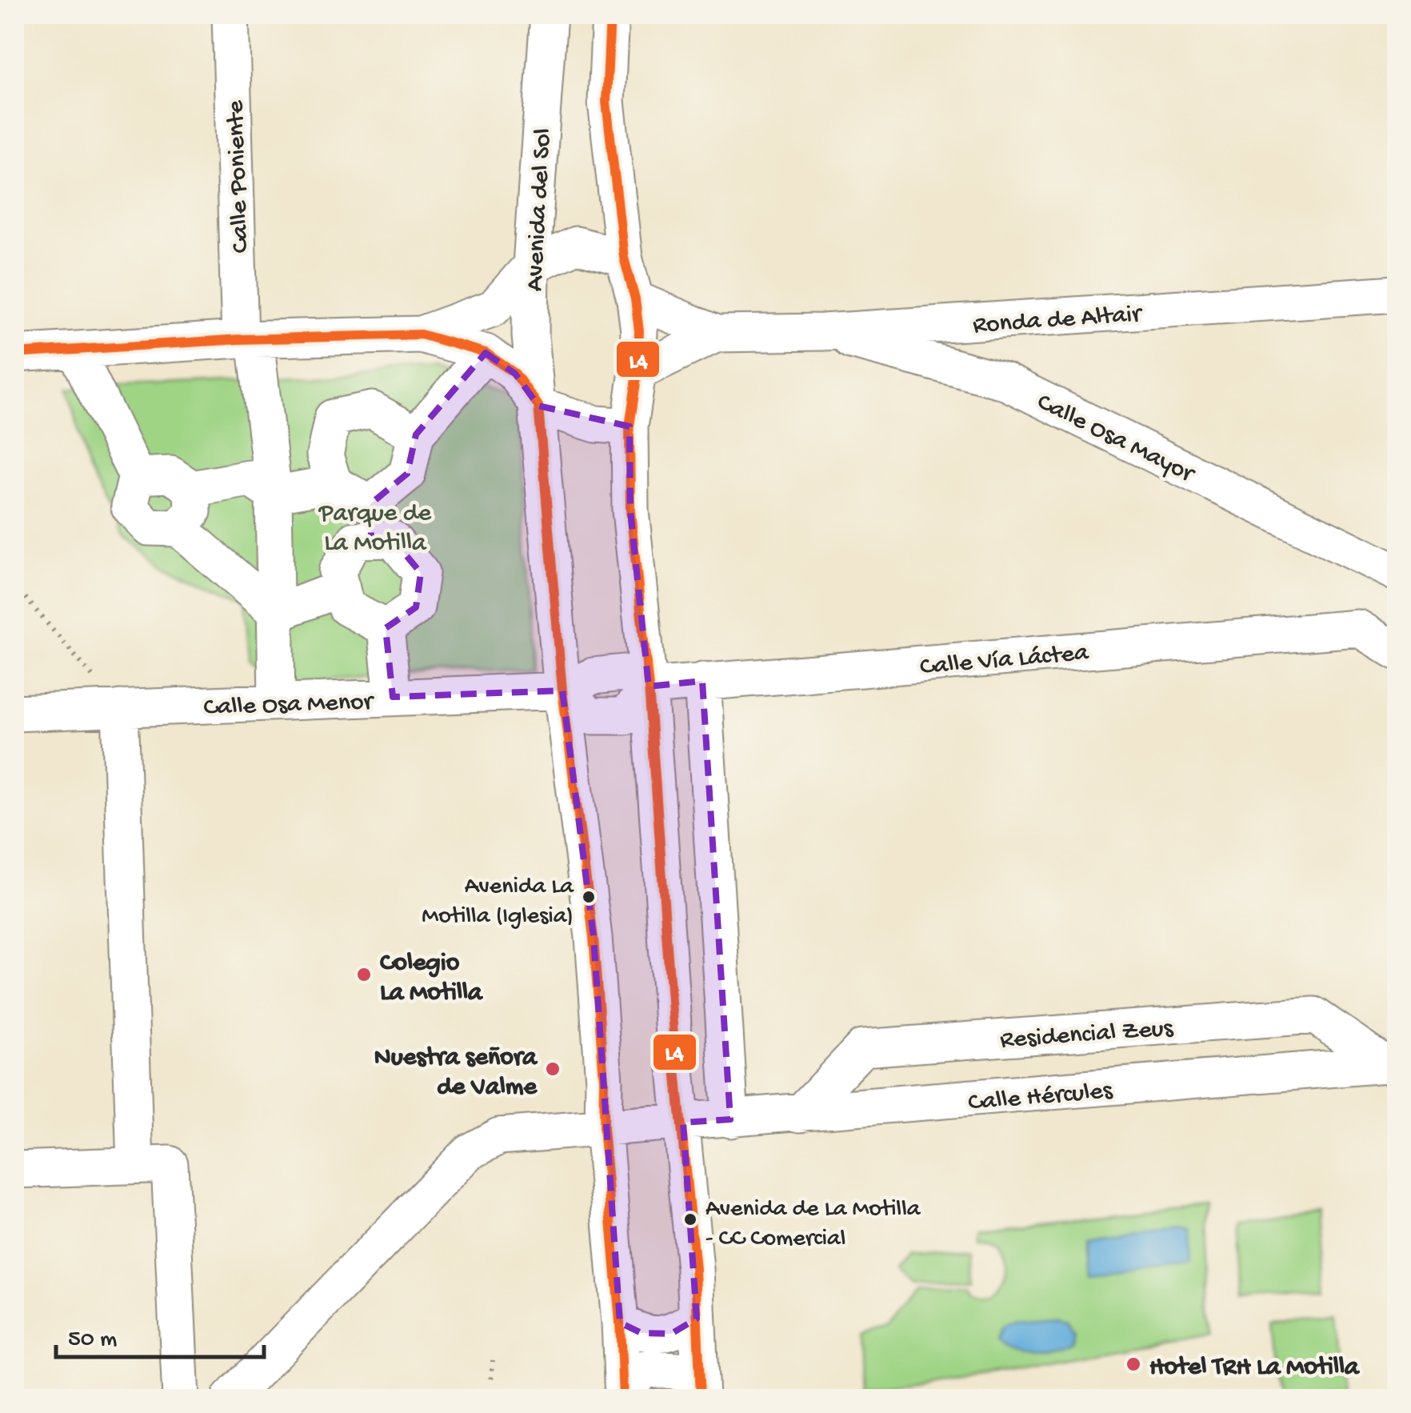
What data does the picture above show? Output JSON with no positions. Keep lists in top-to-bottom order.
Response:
{
  "streets": {
    "street": [
      "Calle Poniente",
      "Avenida del Sol",
      "Ronda de Altair",
      "Calle Osa Mayor",
      "Calle Vía Láctea",
      "Calle Osa Menor",
      "Residencial Zeus",
      "Calle Hércules"
    ]
  },
  "crossings": [
    ["Calle Poniente", "Calle Osa Menor"],
    ["Avenida del Sol", "Calle Osa Menor"],
    ["Avenida del Sol", "Calle Hércules"],
    ["Ronda de Altair", "Calle Osa Mayor"],
    ["Residencial Zeus", "Calle Hércules"]
  ],
  "parks": ["Parque de La Motilla"],
  "places": [
    "Avenida La Motilla (Iglesia)",
    "Colegio La Motilla",
    "Nuestra señora de Valme",
    "Avenida de La Motilla - CC Comercial",
    "Hotel TRH La Motilla"
  ],
  "lines": ["transit line L4"],
  "scale_bar": "50 m"
}
